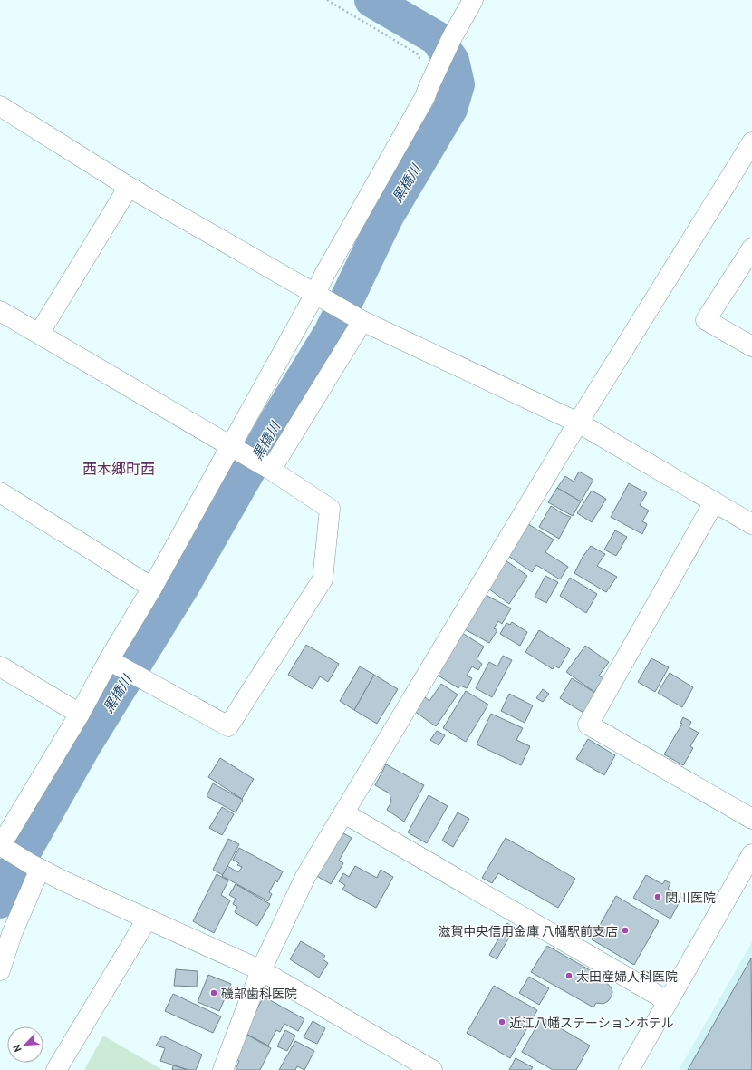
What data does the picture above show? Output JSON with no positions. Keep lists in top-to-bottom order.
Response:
{
  "districts": ["西本郷町西"],
  "water": ["黒橋川"],
  "places": [
    "関川医院",
    "滋賀中央信用金庫 八幡駅前支店",
    "太田産婦人科医院",
    "磯部歯科医院",
    "近江八幡ステーションホテル"
  ],
  "north": "bottom left"
}
